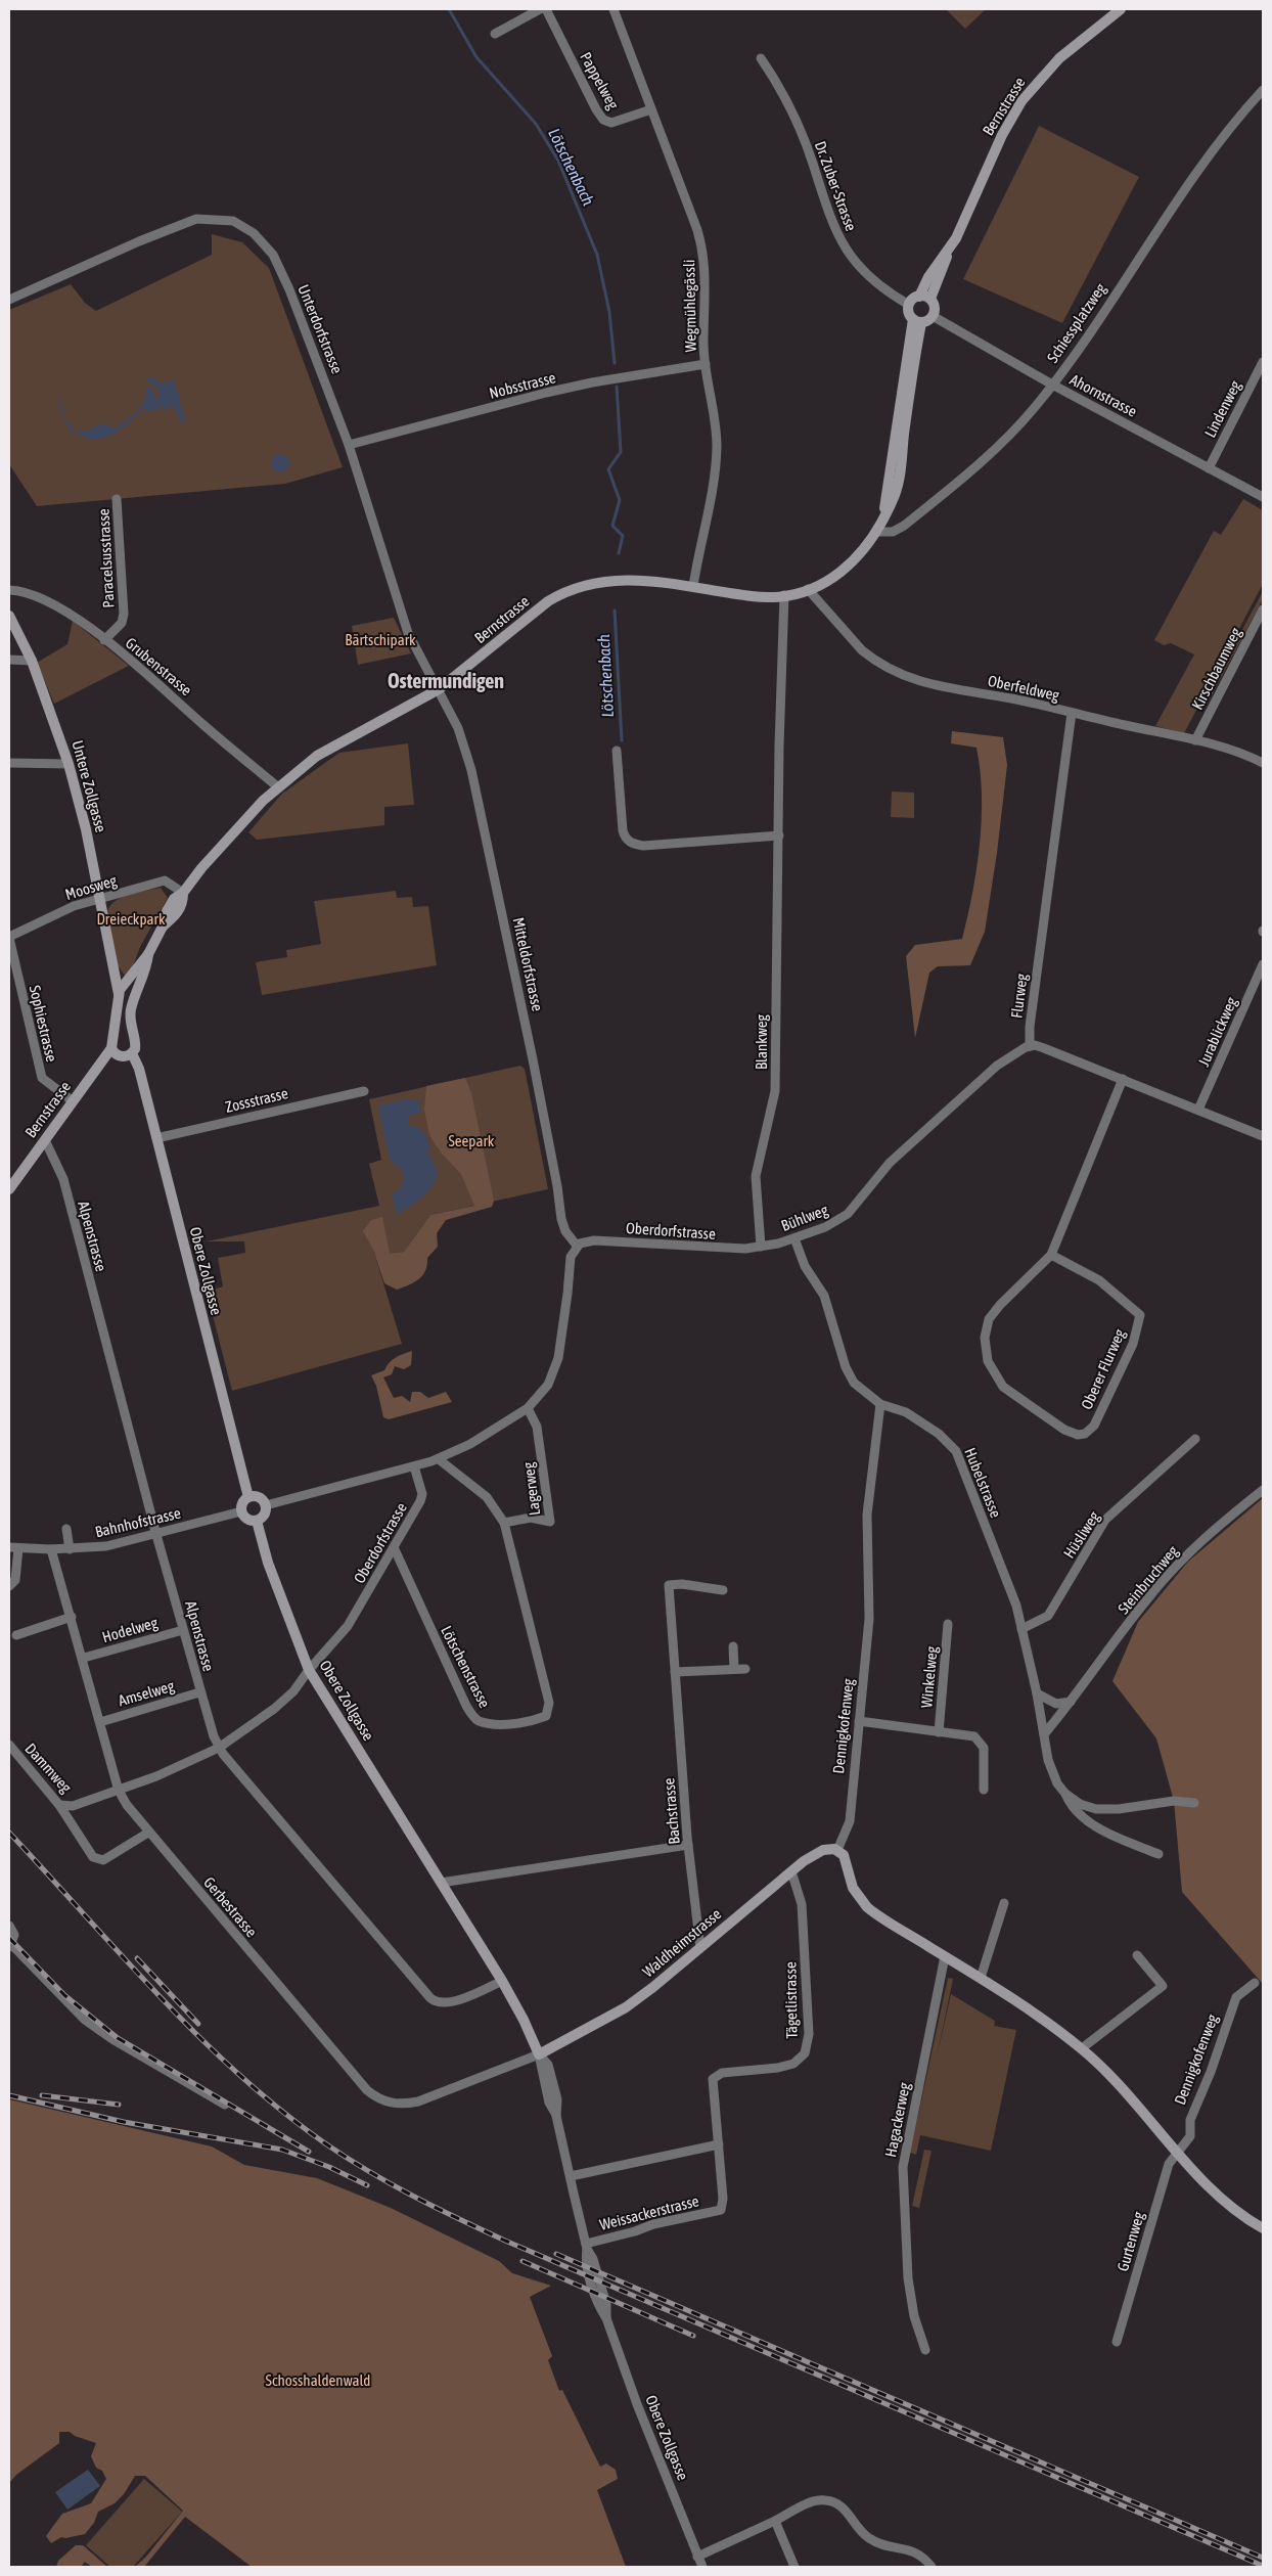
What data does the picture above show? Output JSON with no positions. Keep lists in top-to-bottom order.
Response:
{
  "streets": {
    "street": [
      "Pappelweg",
      "Bernstrasse",
      "Dr. Zuber-Strasse",
      "Wegmühlegässli",
      "Schiessplatzweg",
      "Unterdorfstrasse",
      "Nobsstrasse",
      "Ahornstrasse",
      "Lindenweg",
      "Paracelsusstrasse",
      "Grubenstrasse",
      "Kirschbaumweg",
      "Oberfeldweg",
      "Untere Zollgasse",
      "Moosweg",
      "Mitteldorfstrasse",
      "Flurweg",
      "Sophiestrasse",
      "Jurablickweg",
      "Blankweg",
      "Zossstrasse",
      "Bühlweg",
      "Oberdorfstrasse",
      "Alpenstrasse",
      "Obere Zollgasse",
      "Oberer Flurweg",
      "Hubelstrasse",
      "Lagerweg",
      "Bahnhofstrasse",
      "Hüsliweg",
      "Steinbruchweg",
      "Hodelweg",
      "Lötschenstrasse",
      "Winkelweg",
      "Amselweg",
      "Dennigkofenweg",
      "Dammweg",
      "Bachstrasse",
      "Gerbestrasse",
      "Waldheimstrasse",
      "Tägetlistrasse",
      "Hagackerweg",
      "Weissackerstrasse",
      "Gurtenweg"
    ]
  },
  "crossings": [
    ["Pappelweg", "Wegmühlegässli"],
    ["Bernstrasse", "Dr. Zuber-Strasse"],
    ["Bernstrasse", "Wegmühlegässli"],
    ["Bernstrasse", "Schiessplatzweg"],
    ["Bernstrasse", "Unterdorfstrasse"],
    ["Bernstrasse", "Ahornstrasse"],
    ["Bernstrasse", "Grubenstrasse"],
    ["Bernstrasse", "Oberfeldweg"],
    ["Bernstrasse", "Untere Zollgasse"],
    ["Bernstrasse", "Moosweg"],
    ["Bernstrasse", "Mitteldorfstrasse"],
    ["Bernstrasse", "Sophiestrasse"],
    ["Bernstrasse", "Blankweg"],
    ["Bernstrasse", "Alpenstrasse"],
    ["Bernstrasse", "Obere Zollgasse"],
    ["Dr. Zuber-Strasse", "Ahornstrasse"],
    ["Wegmühlegässli", "Nobsstrasse"],
    ["Schiessplatzweg", "Ahornstrasse"],
    ["Unterdorfstrasse", "Nobsstrasse"],
    ["Unterdorfstrasse", "Mitteldorfstrasse"],
    ["Ahornstrasse", "Lindenweg"],
    ["Paracelsusstrasse", "Grubenstrasse"],
    ["Kirschbaumweg", "Oberfeldweg"],
    ["Oberfeldweg", "Flurweg"],
    ["Untere Zollgasse", "Moosweg"],
    ["Moosweg", "Sophiestrasse"],
    ["Mitteldorfstrasse", "Oberdorfstrasse"],
    ["Flurweg", "Bühlweg"],
    ["Blankweg", "Bühlweg"],
    ["Blankweg", "Oberdorfstrasse"],
    ["Zossstrasse", "Obere Zollgasse"],
    ["Bühlweg", "Oberdorfstrasse"],
    ["Bühlweg", "Hubelstrasse"],
    ["Oberdorfstrasse", "Alpenstrasse"],
    ["Oberdorfstrasse", "Obere Zollgasse"],
    ["Oberdorfstrasse", "Lötschenstrasse"],
    ["Oberdorfstrasse", "Dammweg"],
    ["Oberdorfstrasse", "Gerbestrasse"],
    ["Alpenstrasse", "Obere Zollgasse"],
    ["Alpenstrasse", "Bahnhofstrasse"],
    ["Alpenstrasse", "Hodelweg"],
    ["Alpenstrasse", "Amselweg"],
    ["Obere Zollgasse", "Bahnhofstrasse"],
    ["Obere Zollgasse", "Gerbestrasse"],
    ["Obere Zollgasse", "Waldheimstrasse"],
    ["Obere Zollgasse", "Weissackerstrasse"],
    ["Hubelstrasse", "Hüsliweg"],
    ["Hubelstrasse", "Steinbruchweg"],
    ["Hubelstrasse", "Dennigkofenweg"],
    ["Lagerweg", "Lötschenstrasse"],
    ["Bahnhofstrasse", "Gerbestrasse"],
    ["Hodelweg", "Gerbestrasse"],
    ["Winkelweg", "Dennigkofenweg"],
    ["Amselweg", "Gerbestrasse"],
    ["Dennigkofenweg", "Waldheimstrasse"],
    ["Dennigkofenweg", "Gurtenweg"],
    ["Bachstrasse", "Waldheimstrasse"],
    ["Gerbestrasse", "Waldheimstrasse"],
    ["Waldheimstrasse", "Tägetlistrasse"],
    ["Tägetlistrasse", "Weissackerstrasse"]
  ],
  "districts": ["Ostermundigen"],
  "water": ["Lötschenbach"],
  "parks": [
    "Bärtschipark",
    "Dreieckpark",
    "Seepark",
    "Schosshaldenwald"
  ]
}
